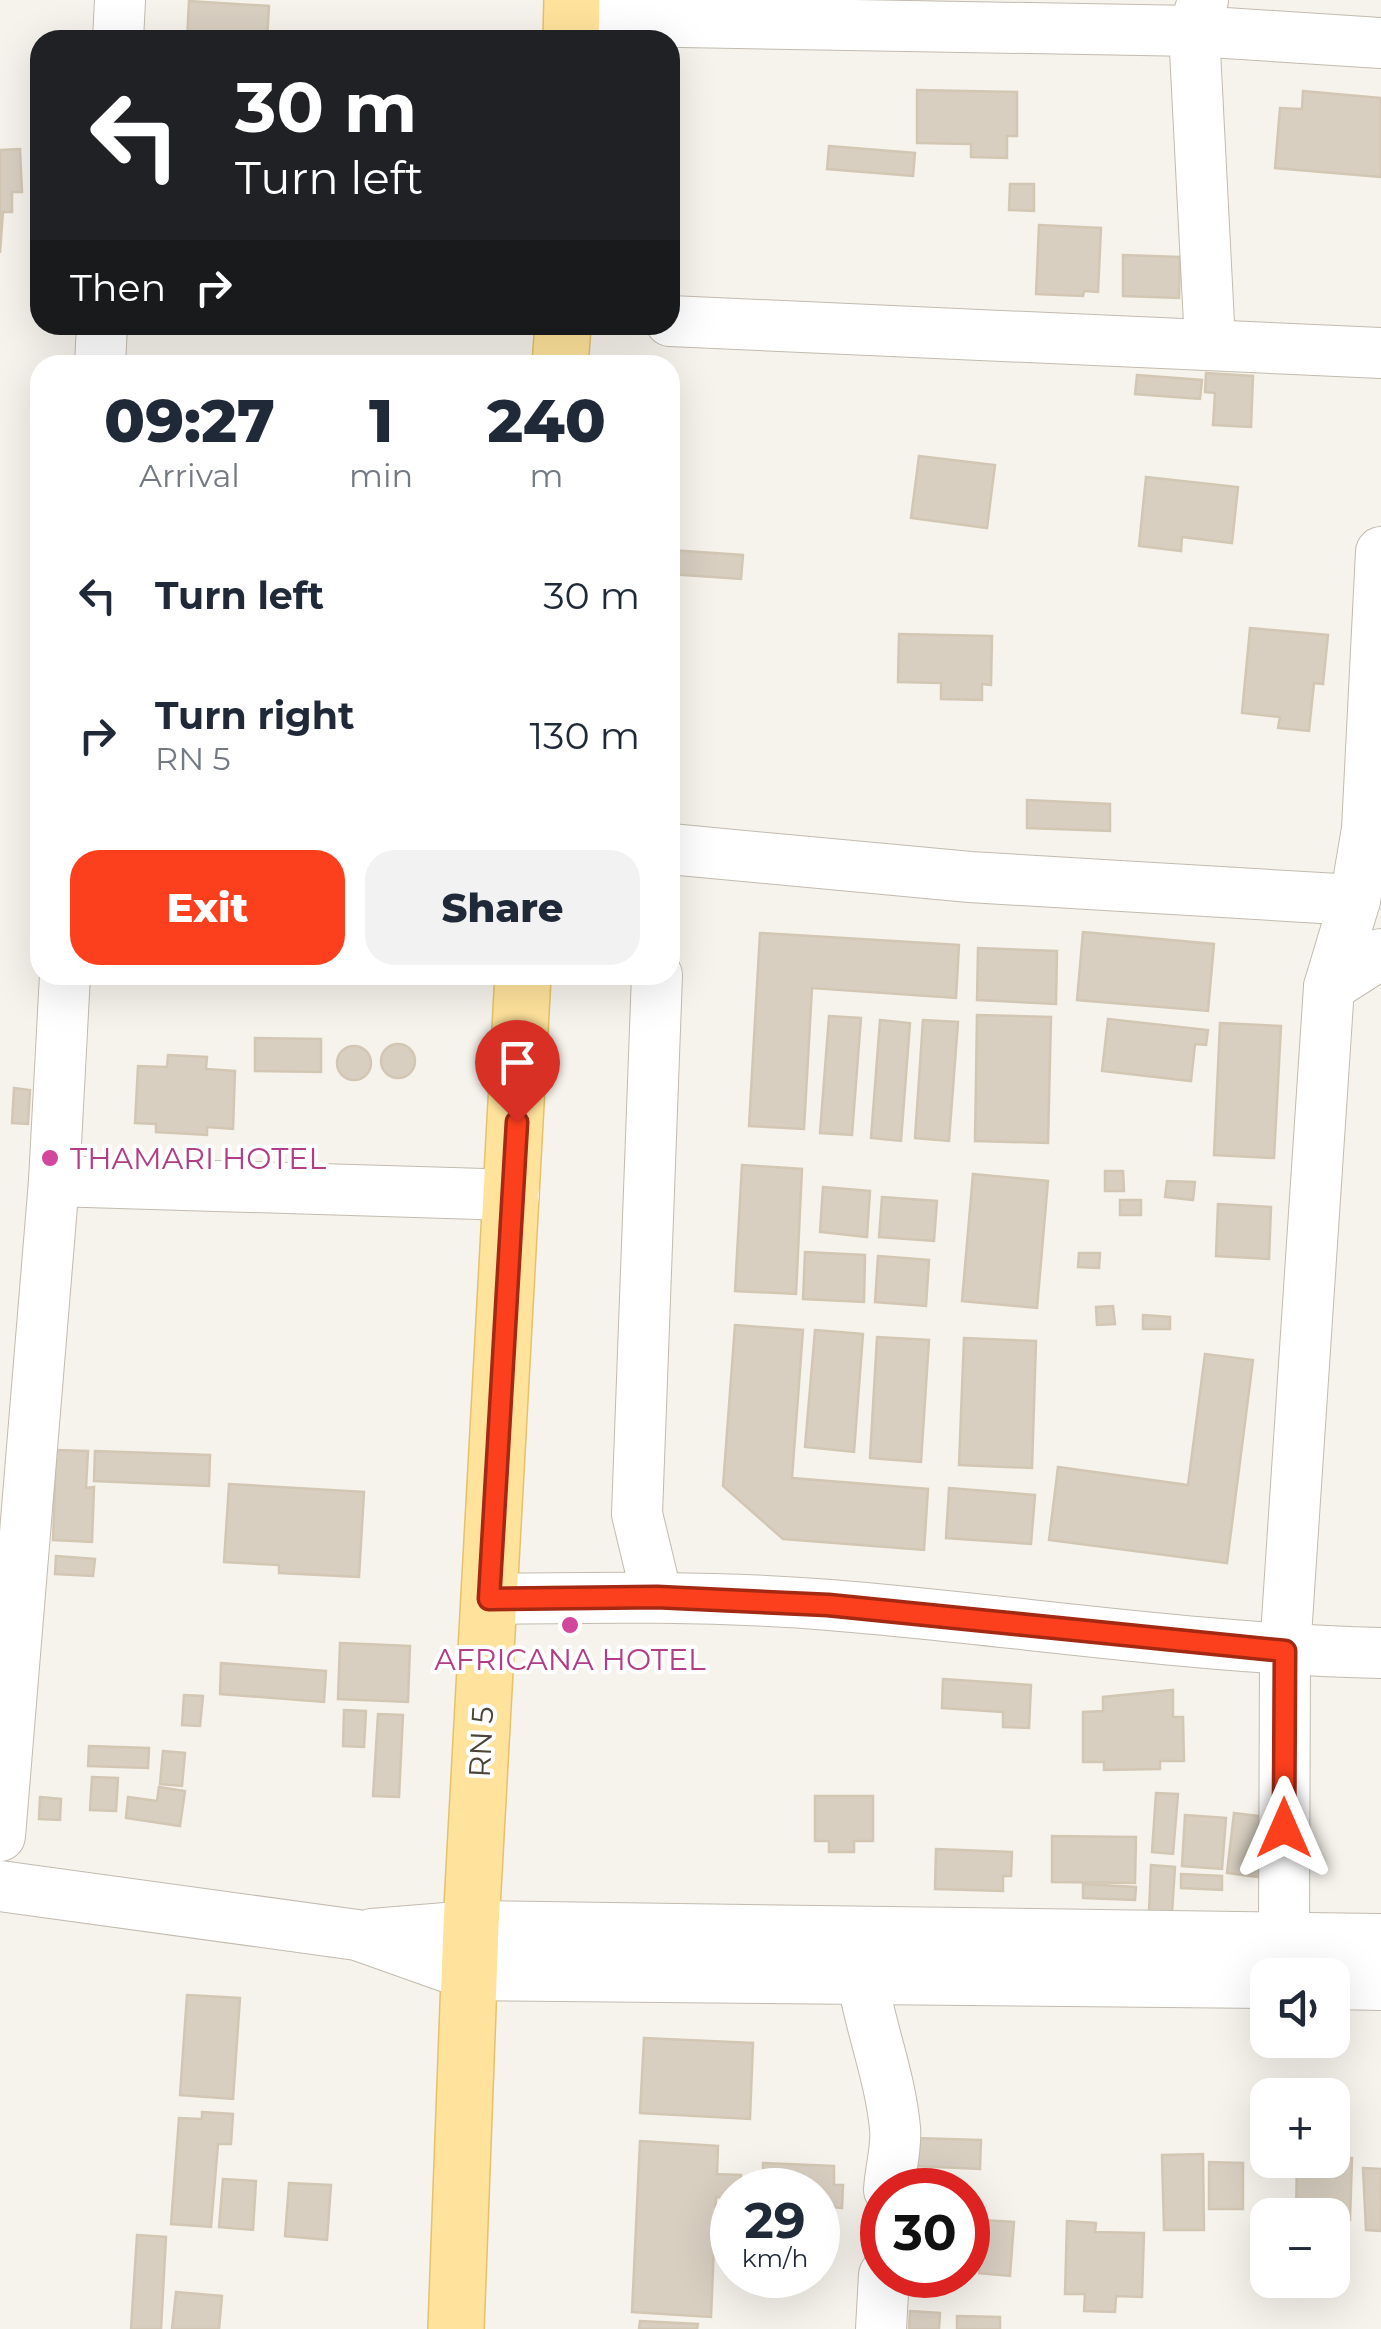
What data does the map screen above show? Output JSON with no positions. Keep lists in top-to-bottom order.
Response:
{
  "streets": {
    "main road": ["RN 5"]
  },
  "places": ["THAMARI HOTEL", "AFRICANA HOTEL"],
  "page": {
    "turn": ["30 m", "Turn left"],
    "then": "Then",
    "eta": [
      "09:27",
      "Arrival",
      "1",
      "min",
      "240",
      "m"
    ],
    "list": [
      {
        "name": "Turn left",
        "value": "30 m"
      },
      {
        "name": "Turn right",
        "note": "RN 5",
        "value": "130 m"
      }
    ],
    "buttons": ["Exit", "Share"],
    "map_buttons": ["+", "−"],
    "speed": "29 km/h",
    "limit": "30"
  }
}
